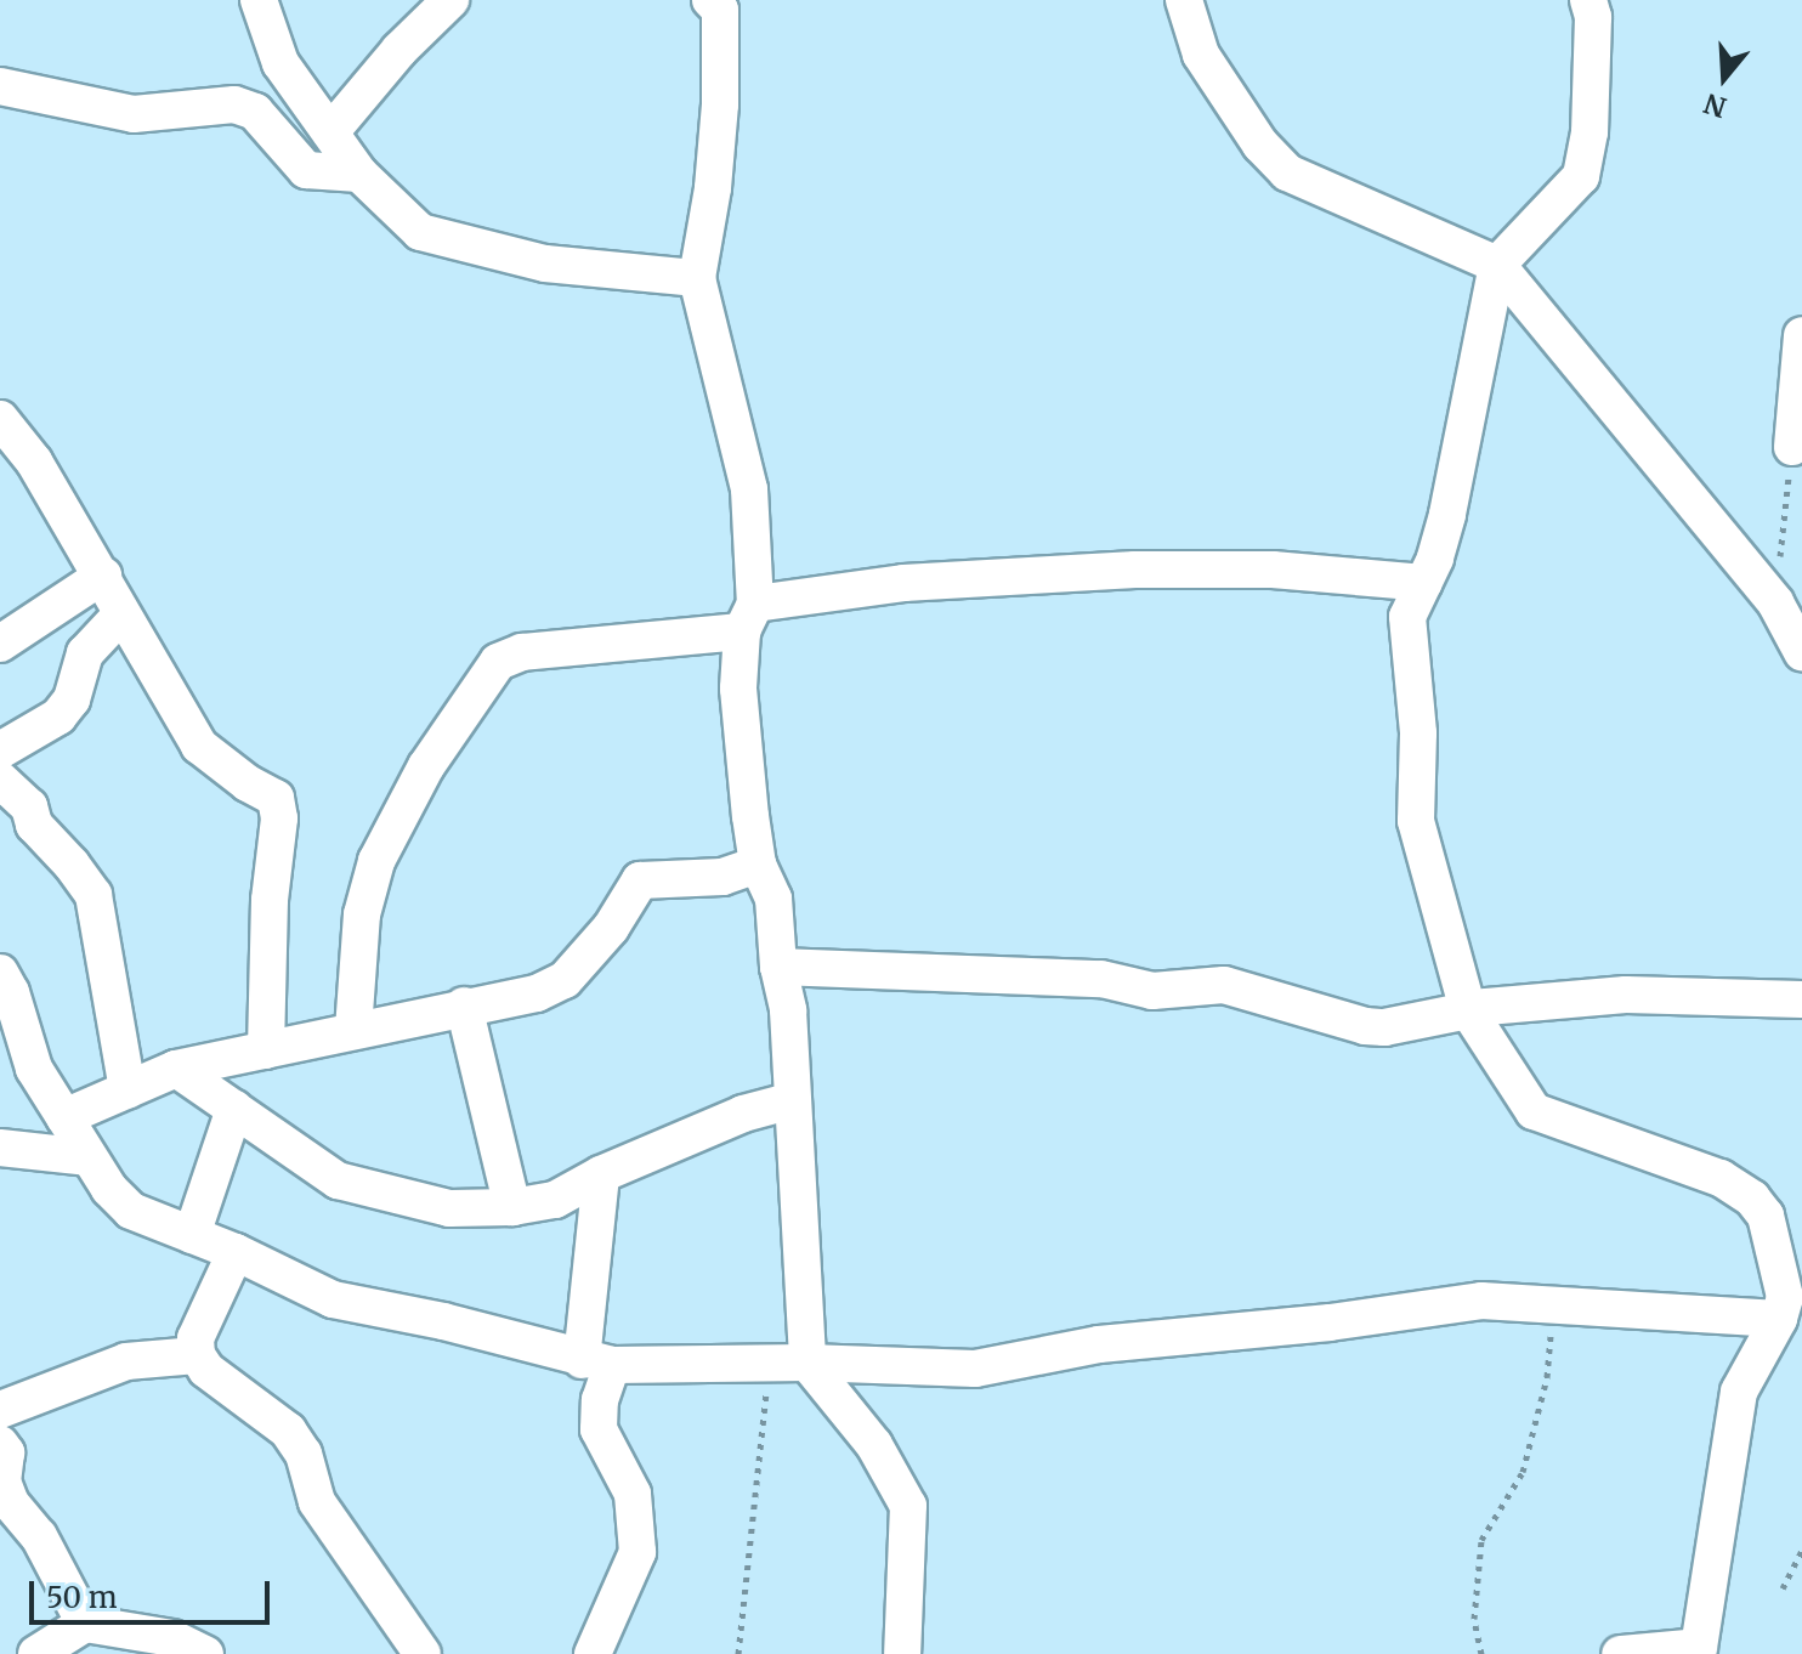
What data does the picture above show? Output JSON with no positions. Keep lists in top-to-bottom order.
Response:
{
  "scale_bar": "50 m",
  "north": "bottom"
}
